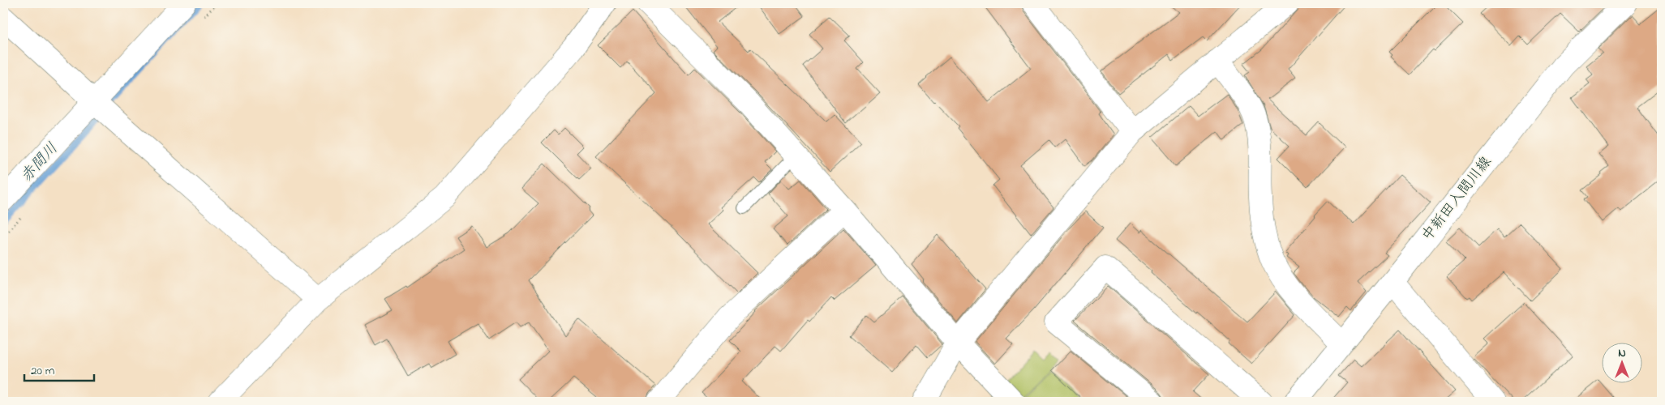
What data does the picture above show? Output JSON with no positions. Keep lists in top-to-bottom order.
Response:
{
  "streets": {
    "street": ["中新田入間川線"]
  },
  "water": ["赤間川"],
  "scale_bar": "20 m",
  "north": "top"
}
